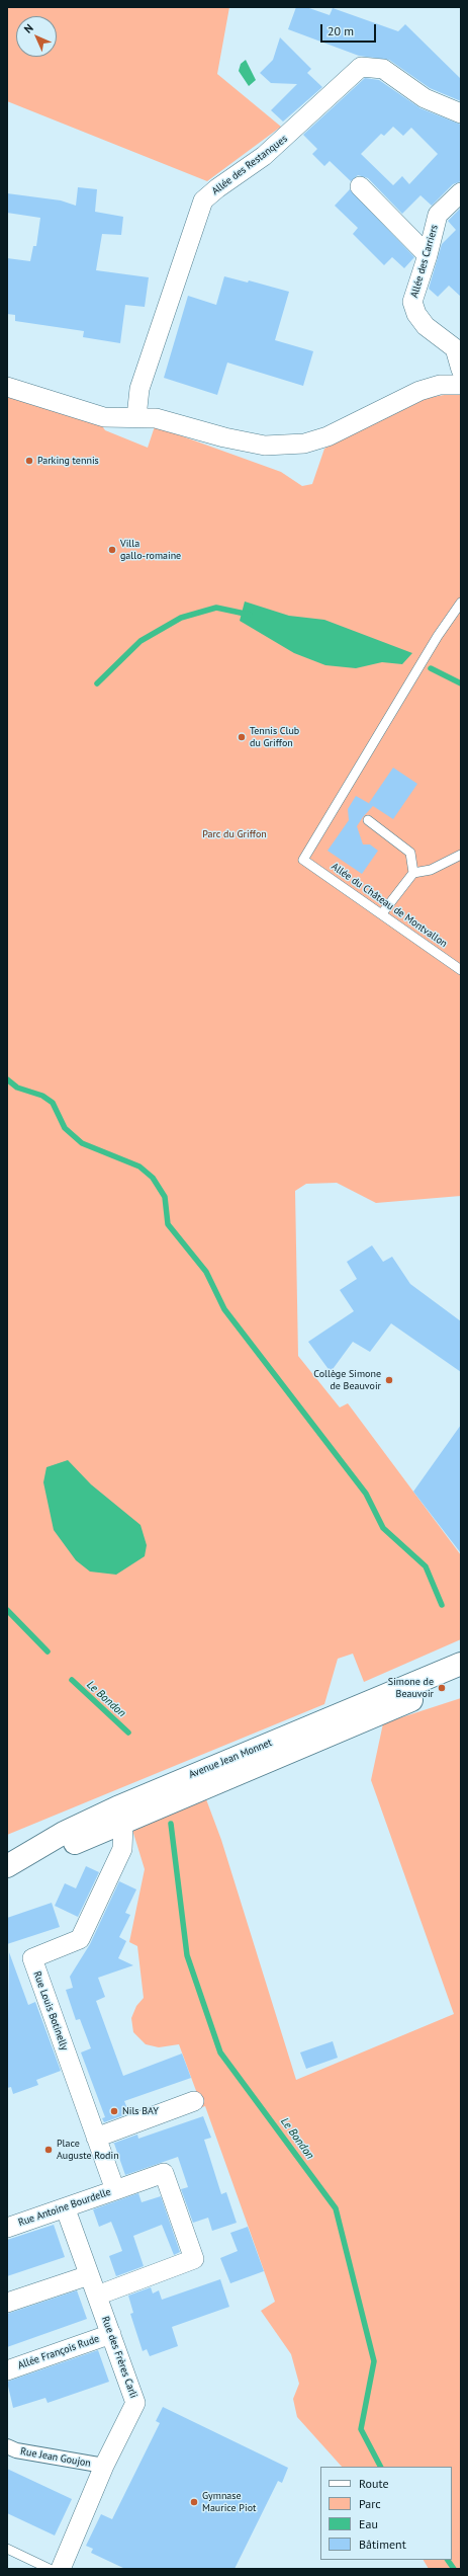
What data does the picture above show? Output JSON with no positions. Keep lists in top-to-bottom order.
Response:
{
  "streets": {
    "street": [
      "Allée des Restanques",
      "Allée des Carriers",
      "Avenue Jean Monnet",
      "Rue Louis Botinelly",
      "Rue Antoine Bourdelle",
      "Allée François Rude",
      "Rue des Frères Carli",
      "Rue Jean Goujon"
    ],
    "lane": ["Allée du Château de Montvallon"]
  },
  "crossings": [
    ["Avenue Jean Monnet", "Rue Louis Botinelly"],
    ["Rue Louis Botinelly", "Rue Antoine Bourdelle"],
    ["Rue Antoine Bourdelle", "Rue des Frères Carli"],
    ["Allée François Rude", "Rue des Frères Carli"],
    ["Rue des Frères Carli", "Rue Jean Goujon"]
  ],
  "water": ["Le Bondon"],
  "parks": ["Parc du Griffon"],
  "places": [
    "Parking tennis",
    "Villa gallo-romaine",
    "Tennis Club du Griffon",
    "Collège Simone de Beauvoir",
    "Simone de Beauvoir",
    "Nils BAY",
    "Place Auguste Rodin",
    "Gymnase Maurice Piot"
  ],
  "legend": [
    "Route",
    "Parc",
    "Eau",
    "Bâtiment"
  ],
  "scale_bar": "20 m",
  "north": "top left"
}
